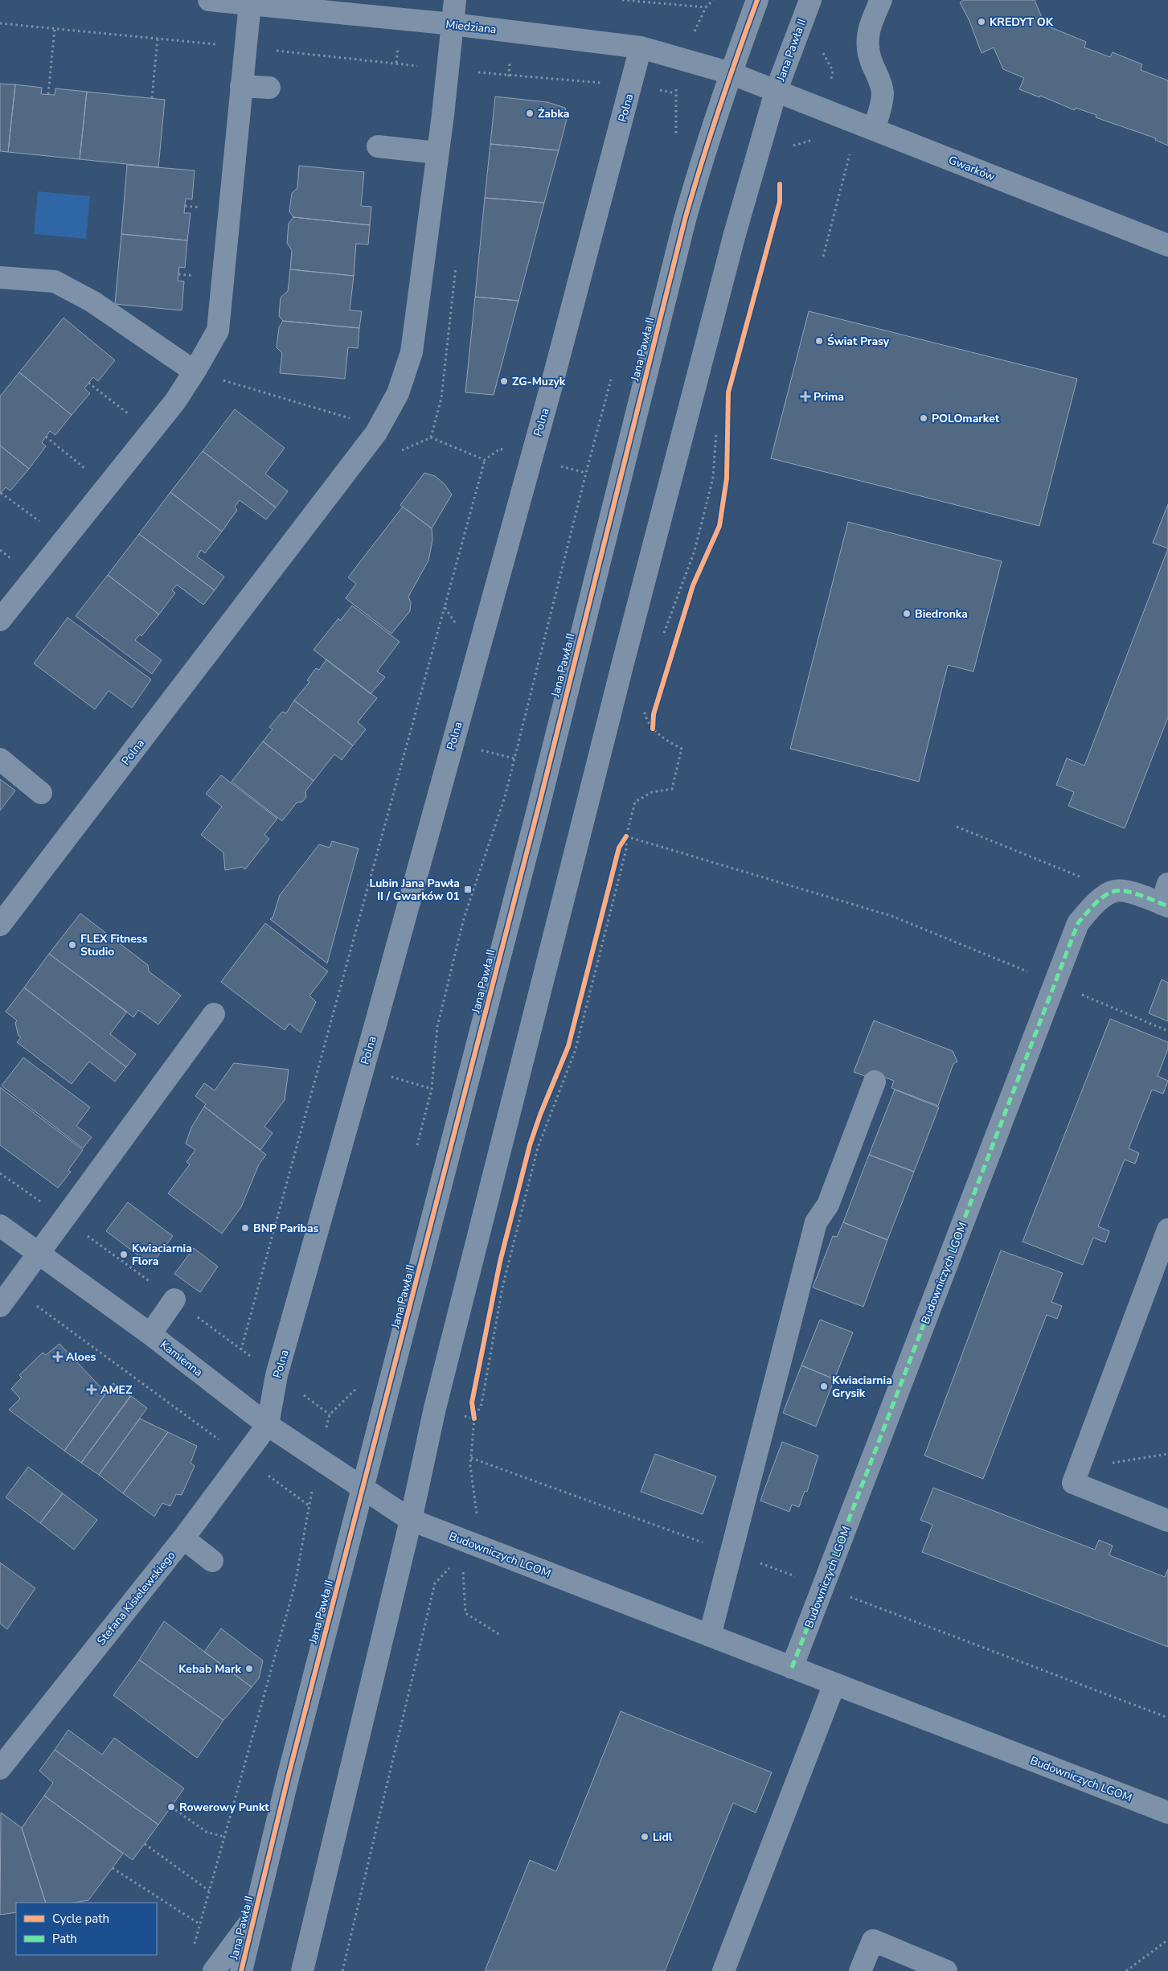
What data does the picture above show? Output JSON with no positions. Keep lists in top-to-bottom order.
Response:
{
  "streets": {
    "street": [
      "Miedziana",
      "Jana Pawła II",
      "Polna",
      "Gwarków",
      "Budowniczych LGOM",
      "Kamienna",
      "Stefana Kisielewskiego"
    ]
  },
  "crossings": [
    ["Miedziana", "Jana Pawła II"],
    ["Miedziana", "Polna"],
    ["Miedziana", "Gwarków"],
    ["Jana Pawła II", "Gwarków"],
    ["Jana Pawła II", "Budowniczych LGOM"],
    ["Jana Pawła II", "Kamienna"],
    ["Polna", "Kamienna"],
    ["Polna", "Stefana Kisielewskiego"],
    ["Budowniczych LGOM", "Kamienna"],
    ["Kamienna", "Stefana Kisielewskiego"]
  ],
  "places": {
    "other": [
      "KREDYT OK",
      "Żabka",
      "Świat Prasy",
      "ZG-Muzyk",
      "POLOmarket",
      "Biedronka",
      "FLEX Fitness Studio",
      "BNP Paribas",
      "Kwiaciarnia Flora",
      "Kwiaciarnia Grysik",
      "Kebab Mark",
      "Rowerowy Punkt",
      "Lidl"
    ],
    "health": ["Prima", "Aloes", "AMEZ"],
    "transit": ["Lubin Jana Pawła II / Gwarków 01"]
  },
  "legend": ["Cycle path", "Path"]
}
